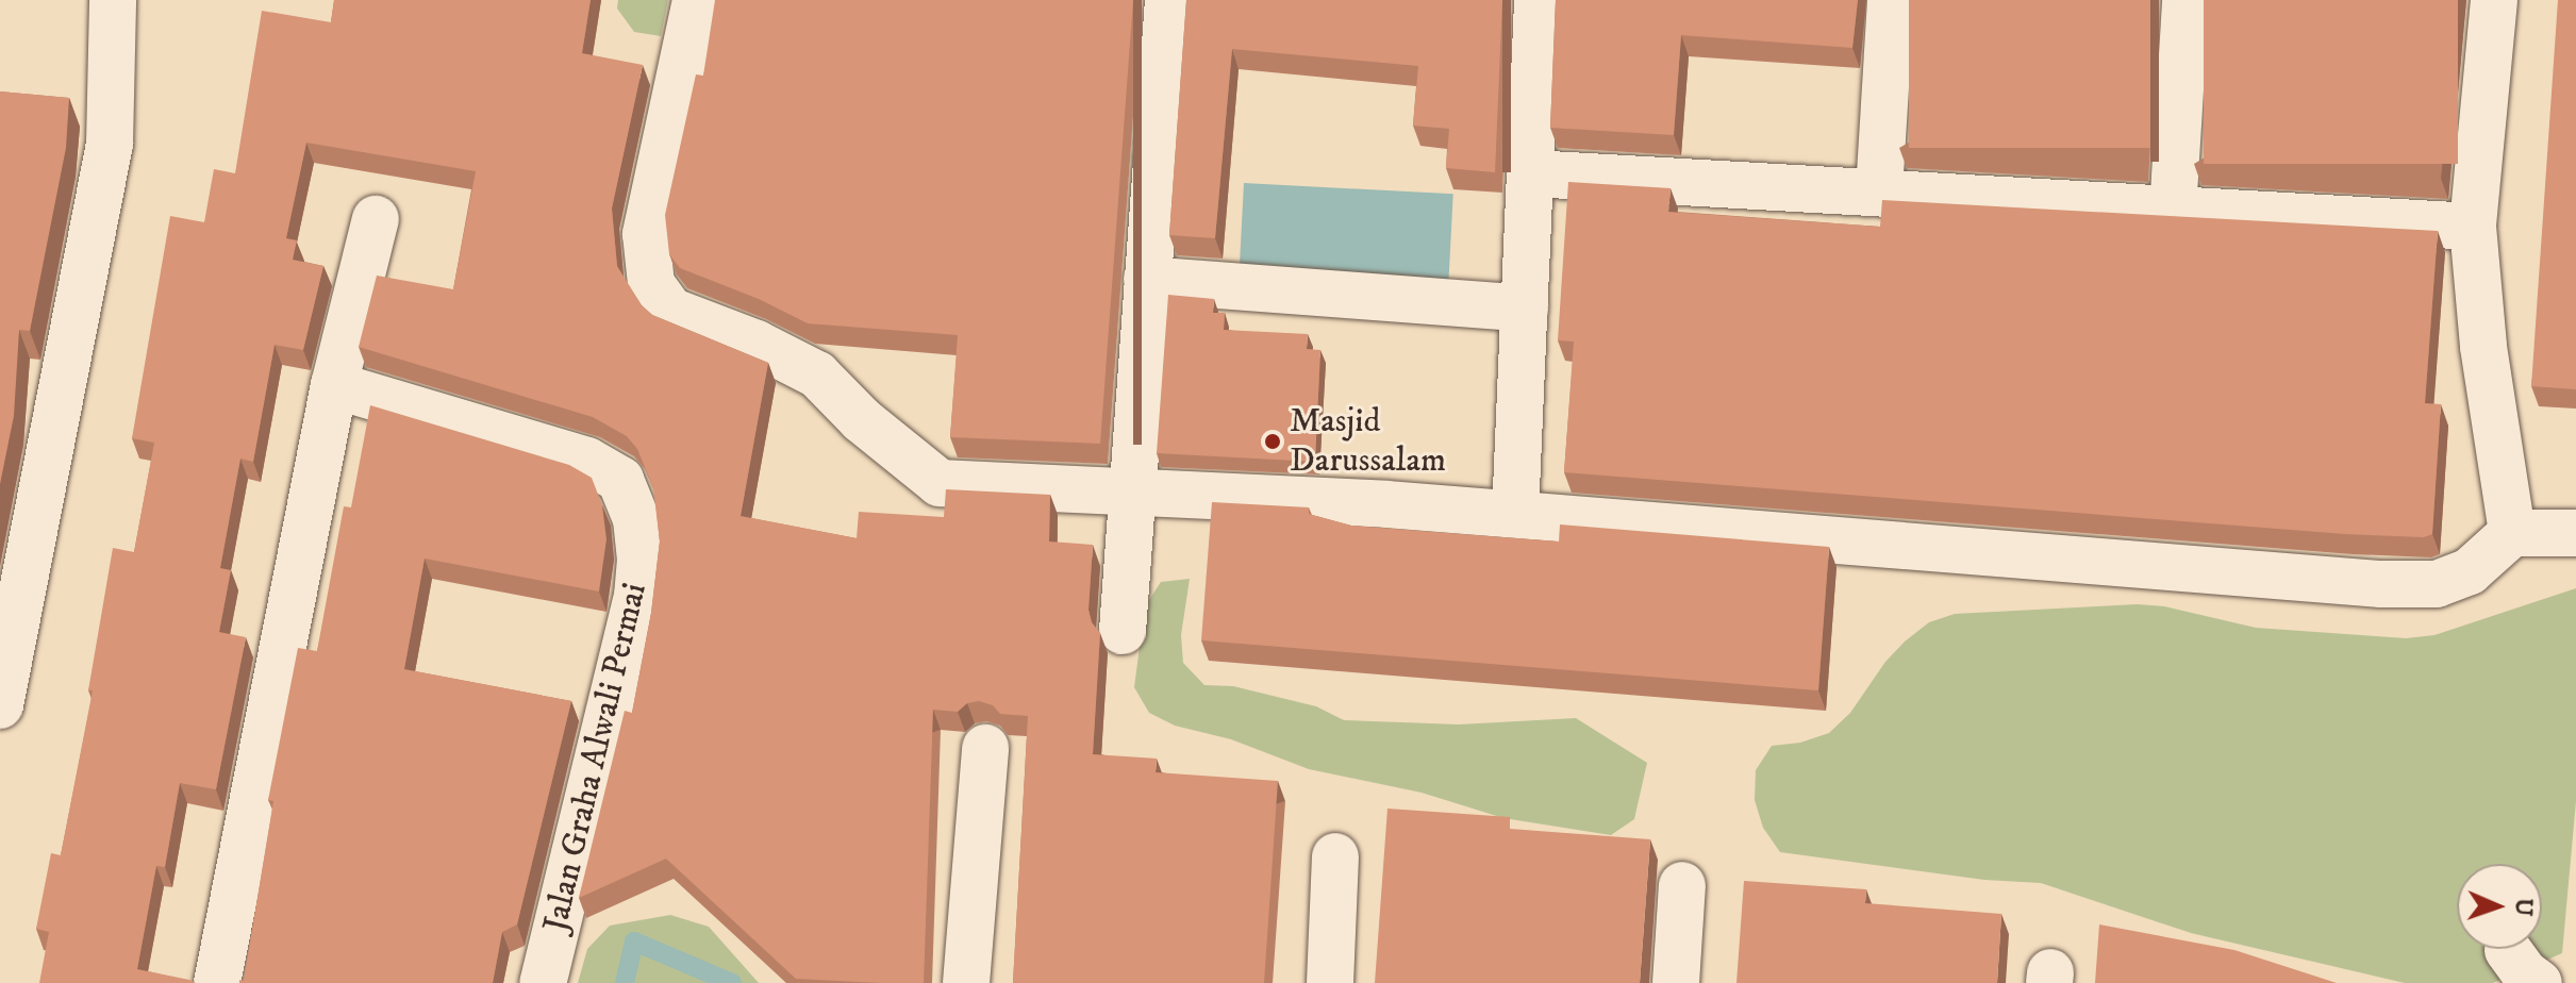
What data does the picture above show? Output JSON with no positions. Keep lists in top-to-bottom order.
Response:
{
  "streets": {
    "street": ["Jalan Graha Alwali Permai"]
  },
  "places": ["Masjid Darussalam"],
  "north": "right"
}
